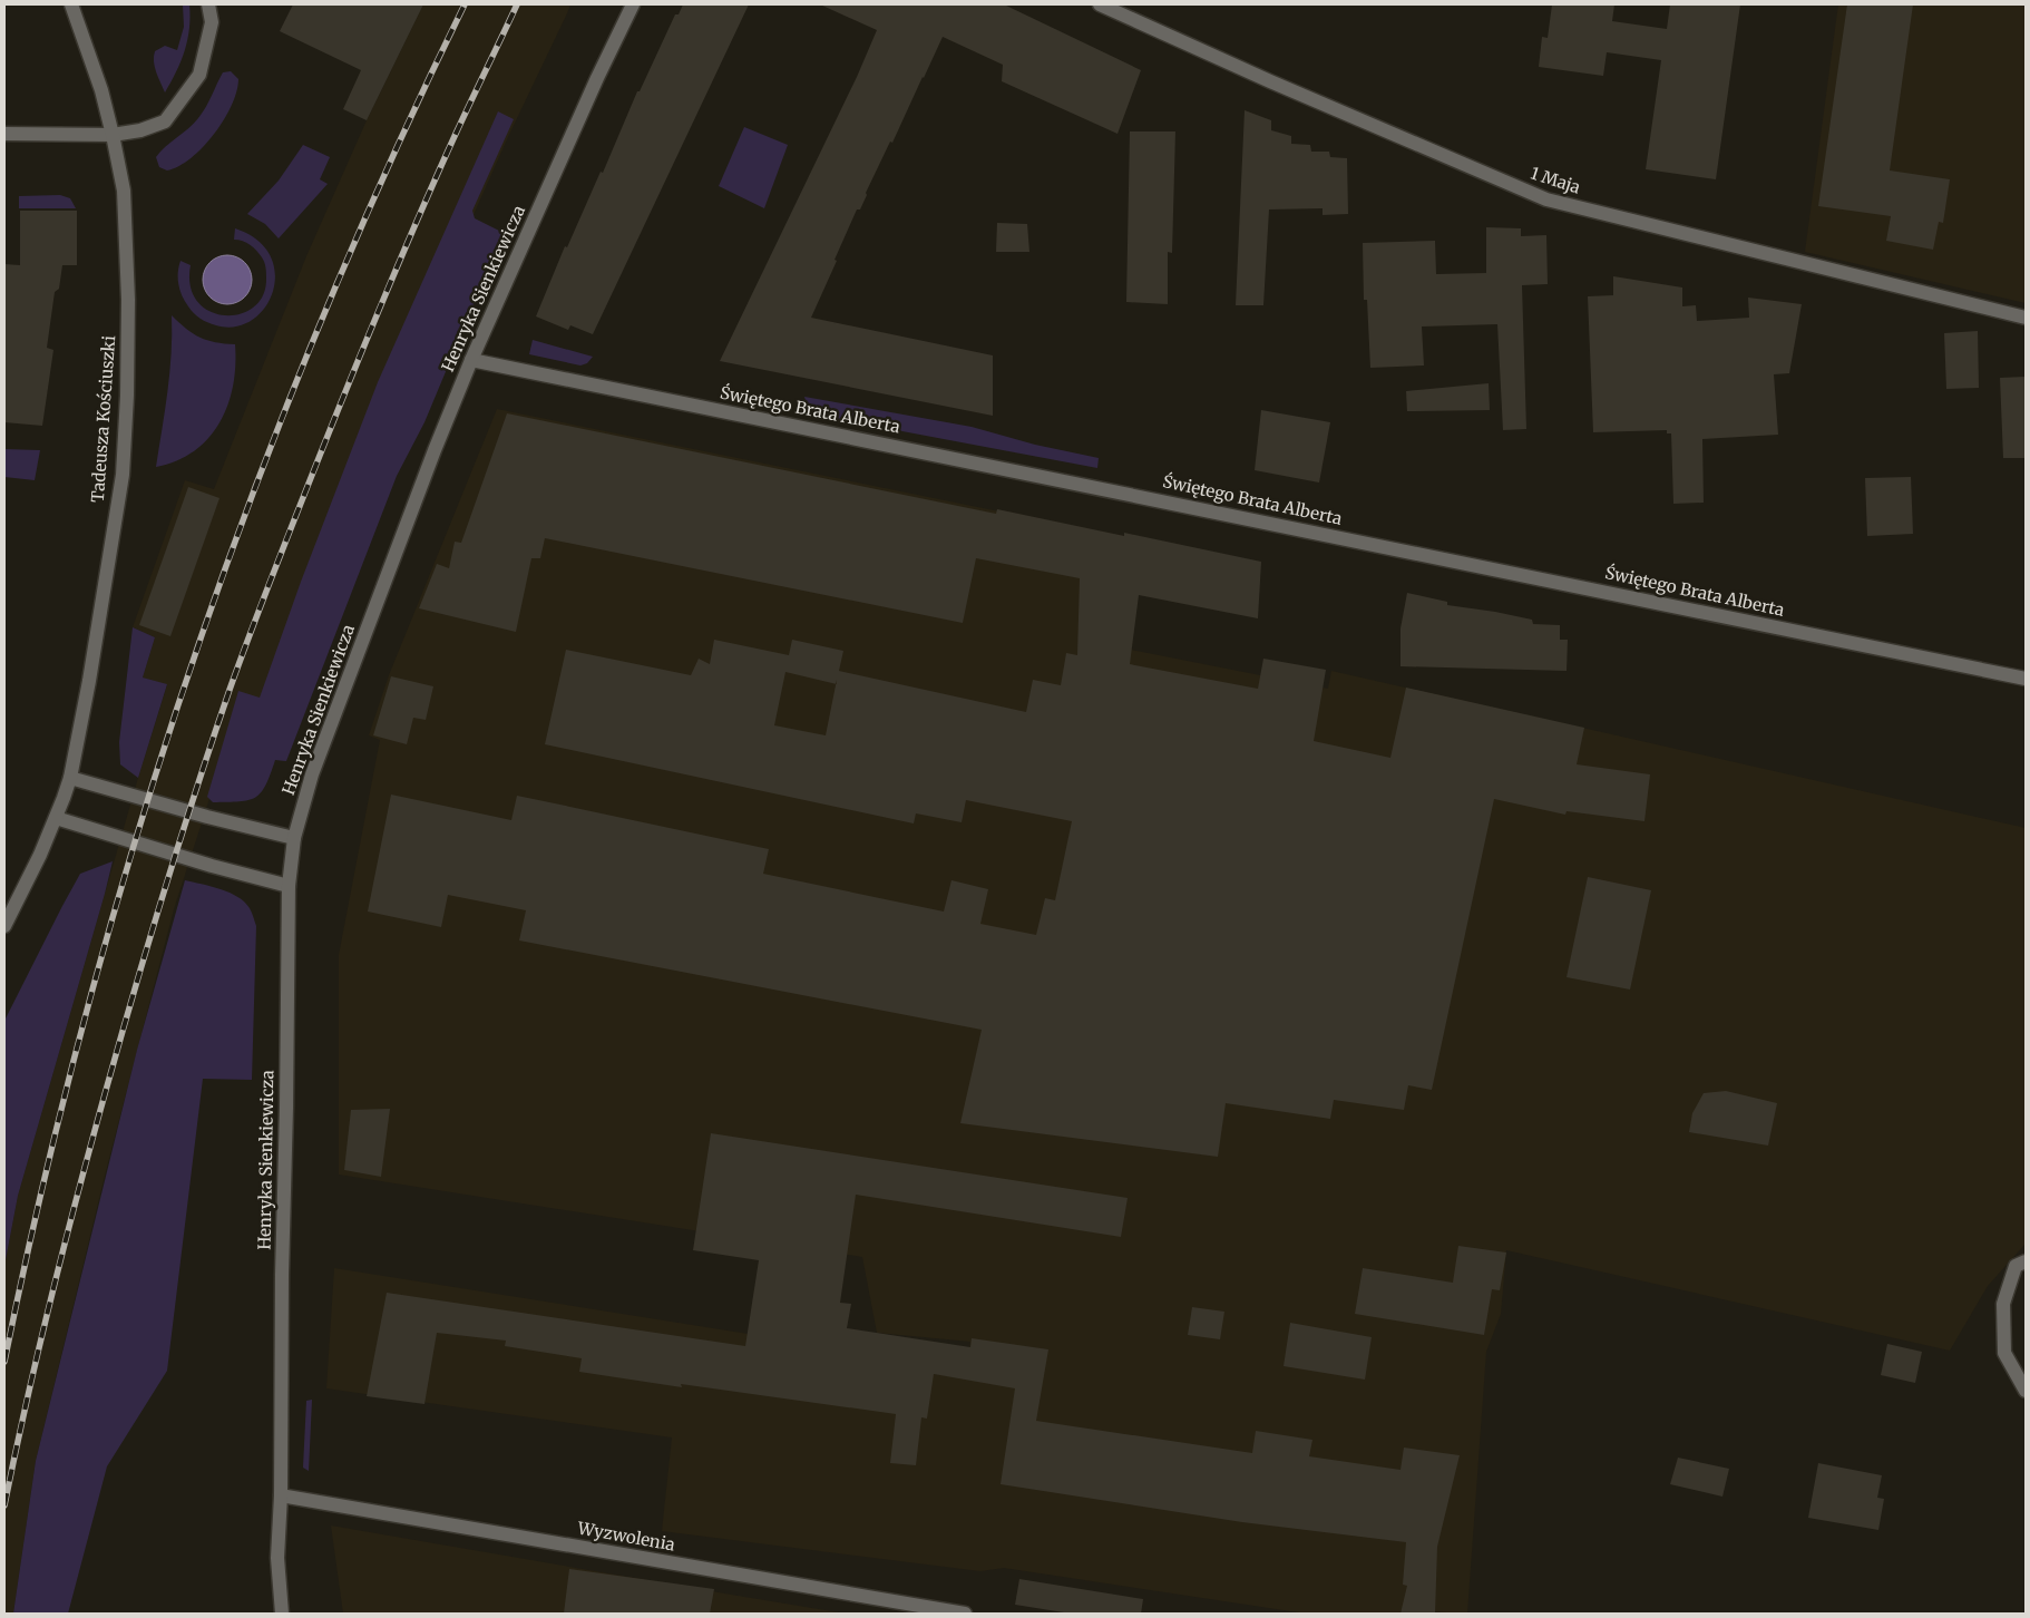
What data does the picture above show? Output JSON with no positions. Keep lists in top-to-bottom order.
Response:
{
  "streets": {
    "street": [
      "1 Maja",
      "Henryka Sienkiewicza",
      "Świętego Brata Alberta",
      "Tadeusza Kościuszki",
      "Wyzwolenia"
    ]
  },
  "crossings": [
    ["Henryka Sienkiewicza", "Świętego Brata Alberta"],
    ["Henryka Sienkiewicza", "Wyzwolenia"]
  ]
}
